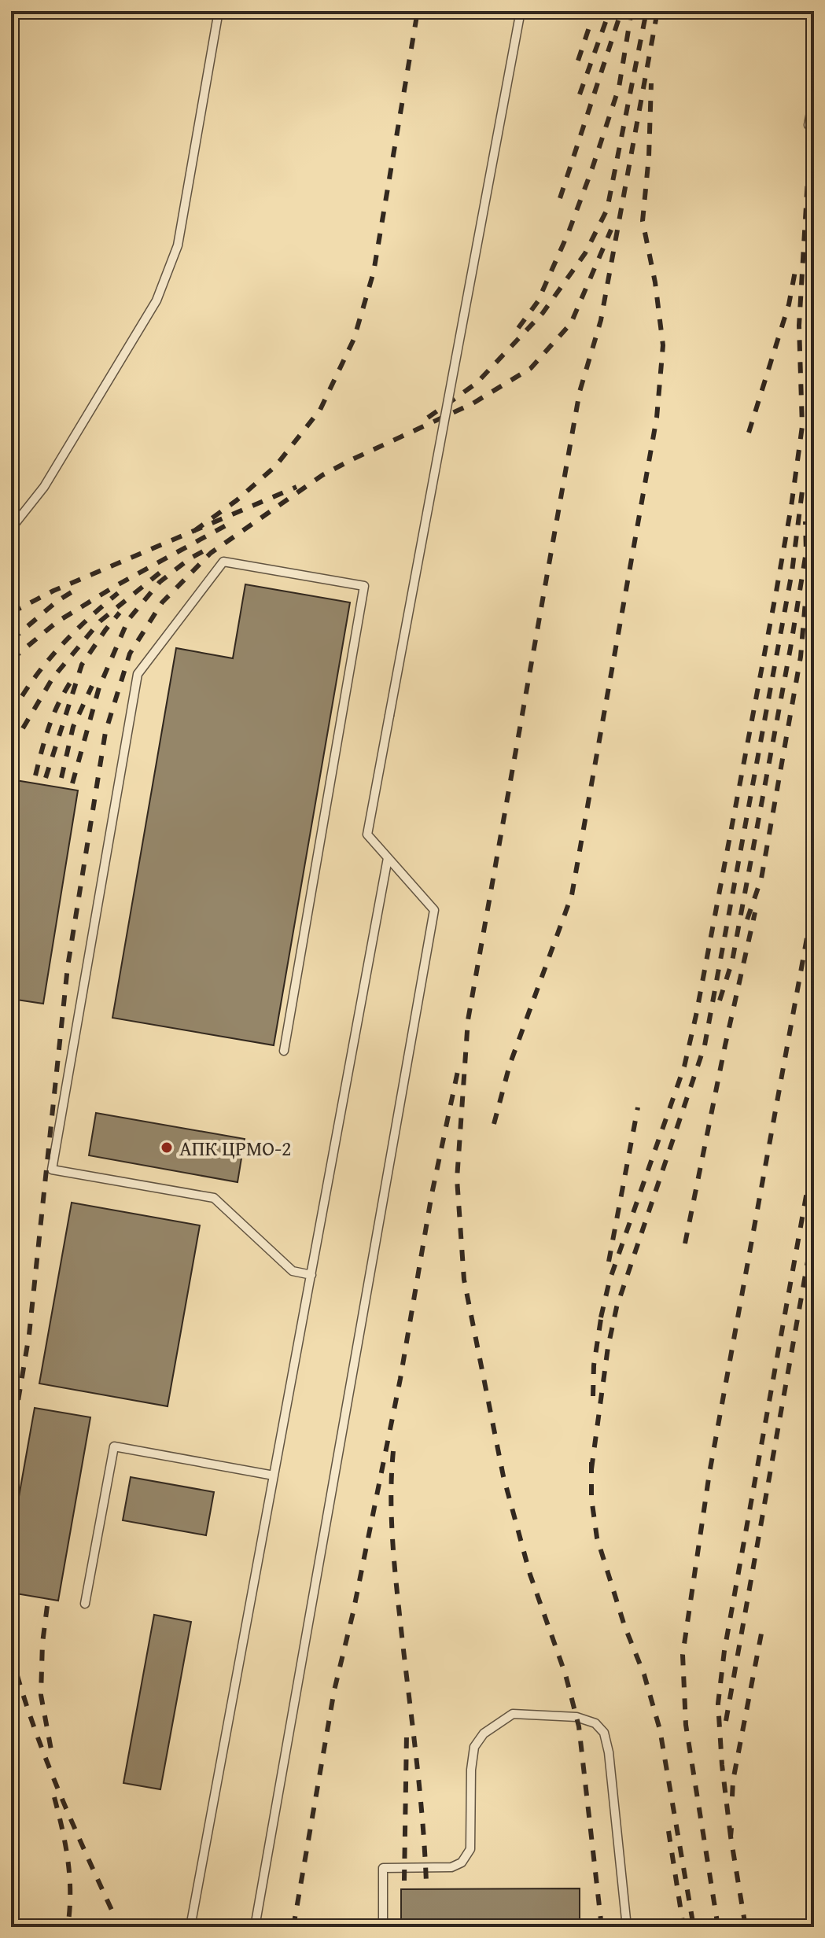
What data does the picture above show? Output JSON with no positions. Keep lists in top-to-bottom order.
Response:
{
  "places": ["АПК ЦРМО-2"]
}
